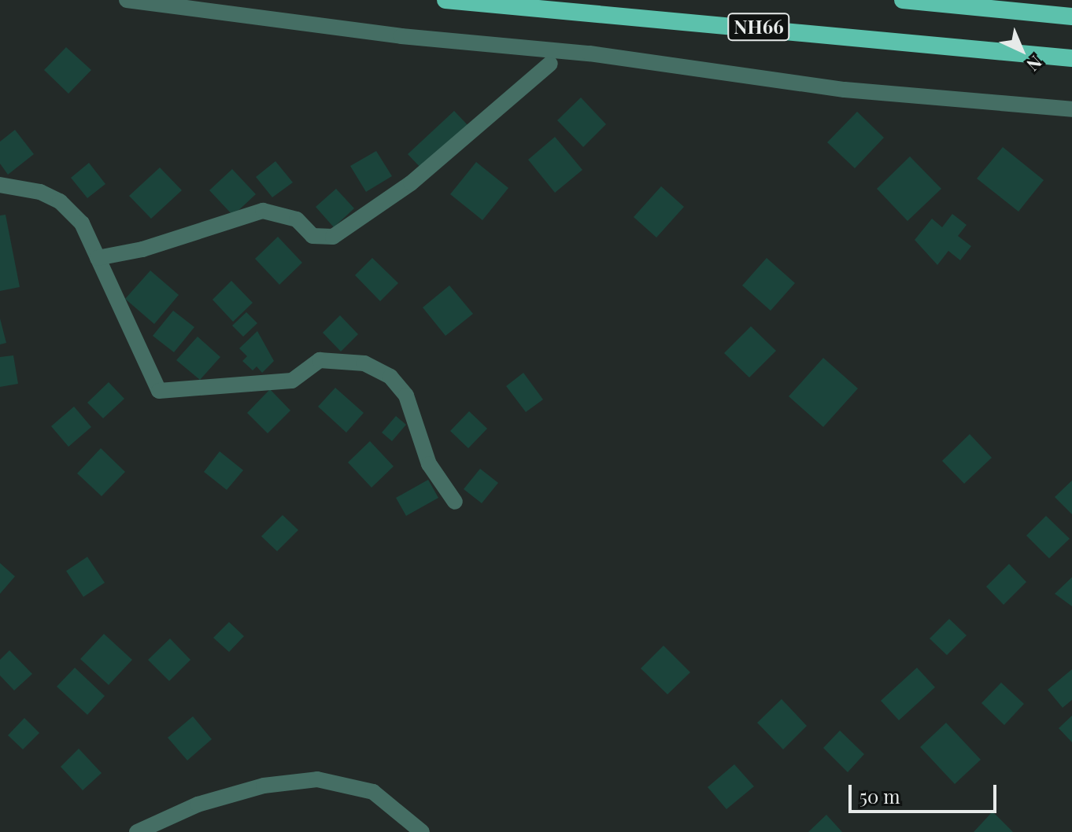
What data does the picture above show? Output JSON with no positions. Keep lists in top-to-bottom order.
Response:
{
  "streets": {
    "highway": ["NH66"]
  },
  "scale_bar": "50 m",
  "north": "bottom right"
}
